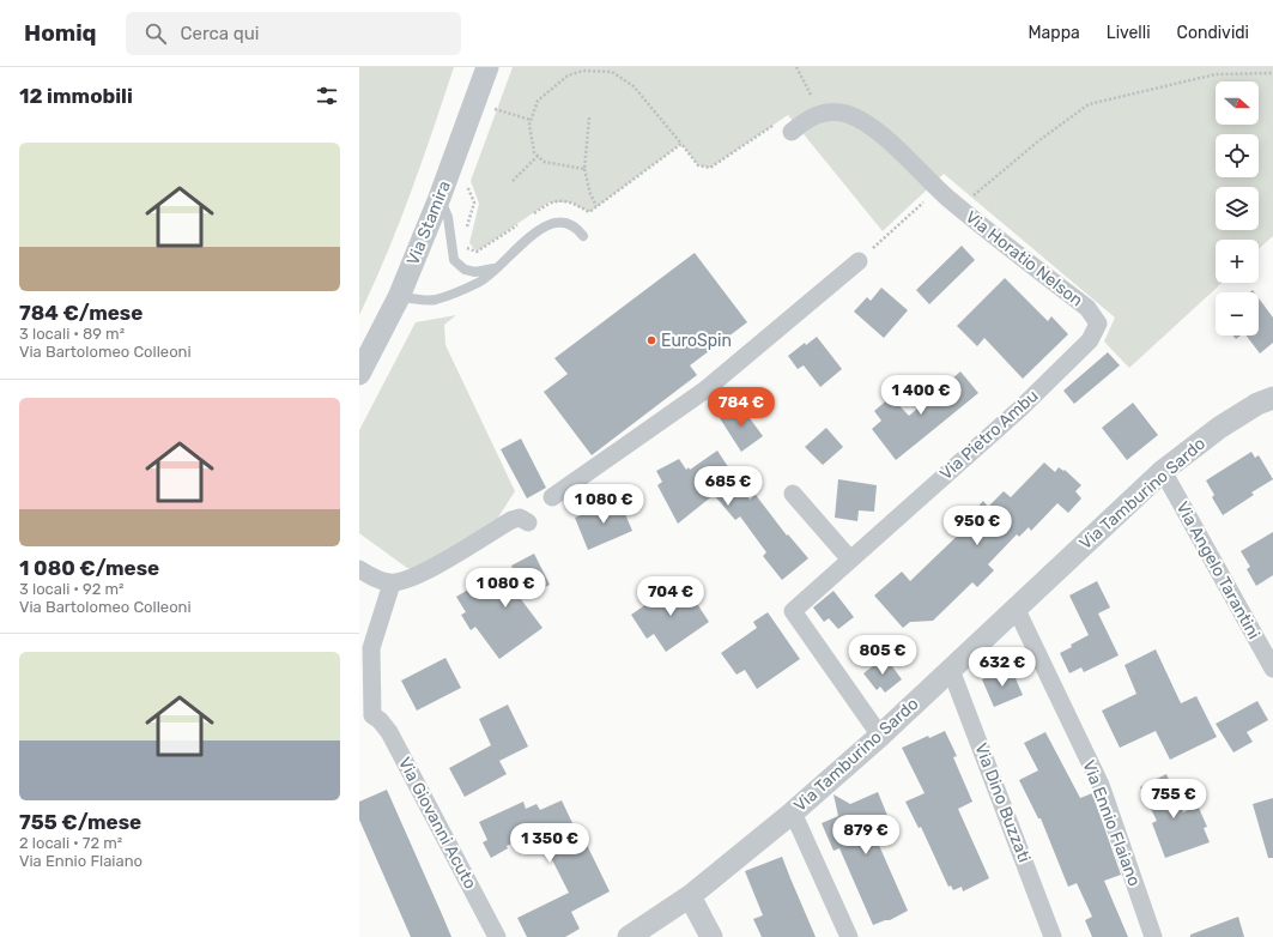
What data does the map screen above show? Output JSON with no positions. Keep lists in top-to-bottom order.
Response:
{
  "streets": {
    "street": [
      "Via Stamira",
      "Via Horatio Nelson",
      "Via Pietro Ambu",
      "Via Tamburino Sardo",
      "Via Angelo Tarantini",
      "Via Dino Buzzati",
      "Via Giovanni Acuto",
      "Via Ennio Flaiano"
    ]
  },
  "crossings": [
    ["Via Horatio Nelson", "Via Pietro Ambu"],
    ["Via Pietro Ambu", "Via Tamburino Sardo"],
    ["Via Tamburino Sardo", "Via Angelo Tarantini"],
    ["Via Tamburino Sardo", "Via Dino Buzzati"],
    ["Via Tamburino Sardo", "Via Ennio Flaiano"]
  ],
  "places": ["EuroSpin"],
  "north": "right",
  "page": {
    "header": "Homiq",
    "search": "Cerca qui",
    "nav": ["Mappa", "Livelli", "Condividi"],
    "heading": "12 immobili",
    "map_buttons": ["+", "−"],
    "list": [
      {
        "name": "784 €/mese",
        "note": "3 locali · 89 m² · Via Bartolomeo Colleoni"
      },
      {
        "name": "1 080 €/mese",
        "note": "3 locali · 92 m² · Via Bartolomeo Colleoni"
      },
      {
        "name": "755 €/mese",
        "note": "2 locali · 72 m² · Via Ennio Flaiano"
      }
    ],
    "price": [
      "1 400 €",
      "784 €",
      "685 €",
      "1 080 €",
      "950 €",
      "1 080 €",
      "704 €",
      "805 €",
      "632 €",
      "755 €",
      "879 €",
      "1 350 €"
    ]
  }
}
